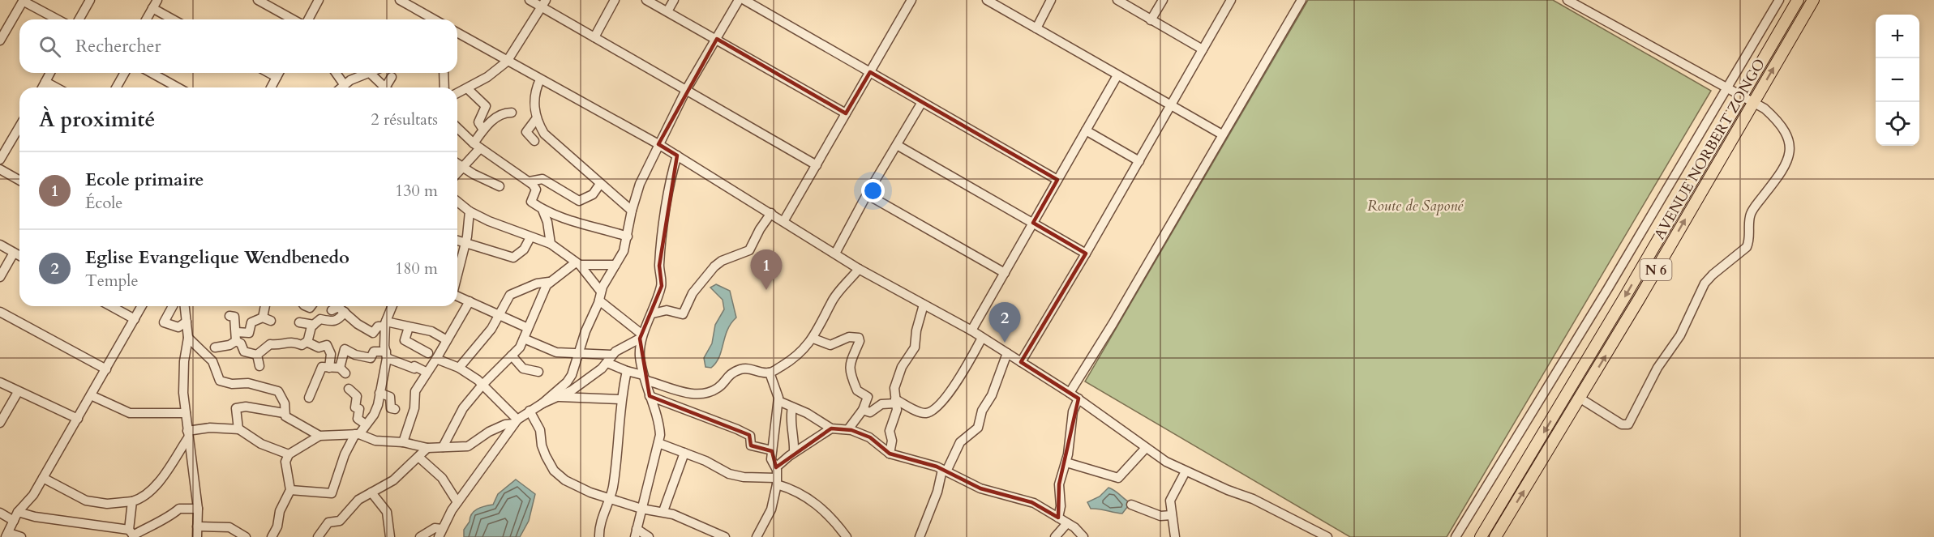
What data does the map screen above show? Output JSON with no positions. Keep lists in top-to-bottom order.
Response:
{
  "streets": {
    "main road": ["AVENUE NORBERT ZONGO", "N 6"]
  },
  "parks": ["Route de Saponé"],
  "page": {
    "map_buttons": ["+", "−"],
    "search": "Rechercher",
    "heading": ["À proximité", "2 résultats"],
    "list": [
      {
        "mark": "1",
        "name": "Ecole primaire",
        "note": "École",
        "value": "130 m"
      },
      {
        "mark": "2",
        "name": "Eglise Evangelique Wendbenedo",
        "note": "Temple",
        "value": "180 m"
      }
    ],
    "pins": ["1", "2"]
  }
}
